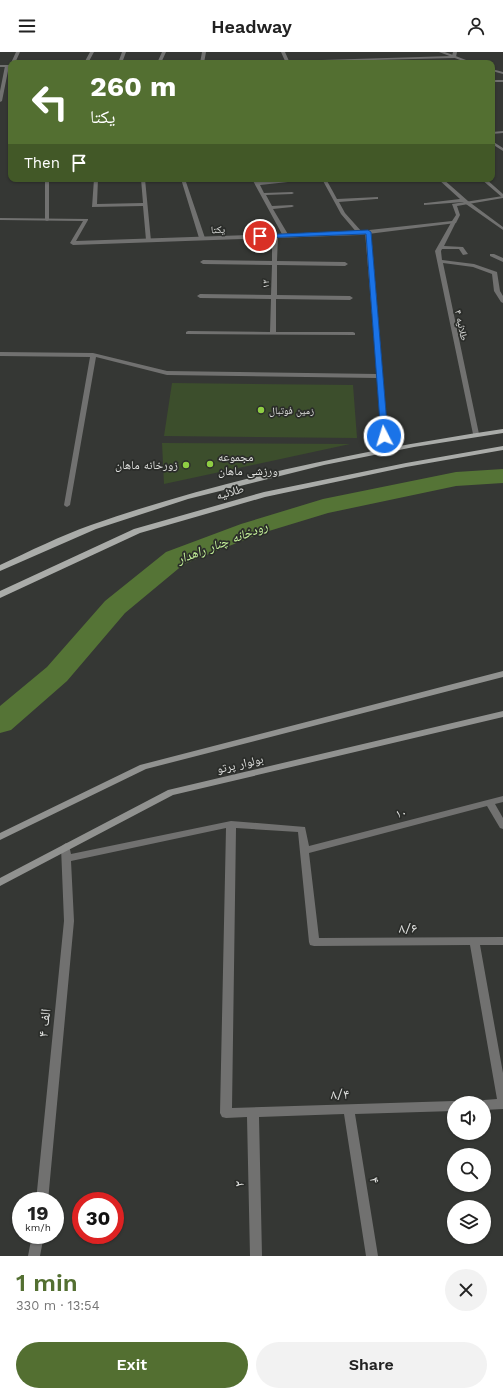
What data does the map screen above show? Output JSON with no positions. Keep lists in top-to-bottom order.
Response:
{
  "streets": {
    "main road": ["طلائیه", "بولوار پرتو"],
    "street": [
      "یکتا",
      "۱۲",
      "طلائیه ۴",
      "۱۰",
      "۸/۶",
      "۴ الف",
      "۸/۴",
      "۴",
      "۲"
    ]
  },
  "crossings": [
    ["یکتا", "۱۲"],
    ["یکتا", "طلائیه ۴"],
    ["طلائیه ۴", "طلائیه"],
    ["بولوار پرتو", "۴ الف"],
    ["۱۰", "۸/۶"],
    ["۸/۴", "۴"],
    ["۸/۴", "۲"]
  ],
  "water": ["رودخانه چنار راهدار"],
  "places": ["زمین فوتبال", "مجموعه ورزشی ماهان", "زورخانه ماهان"],
  "page": {
    "header": "Headway",
    "turn": ["260 m", "یکتا"],
    "then": "Then",
    "speed": "19 km/h",
    "limit": "30",
    "heading": ["1 min", "330 m · 13:54"],
    "buttons": ["Exit", "Share"]
  }
}
